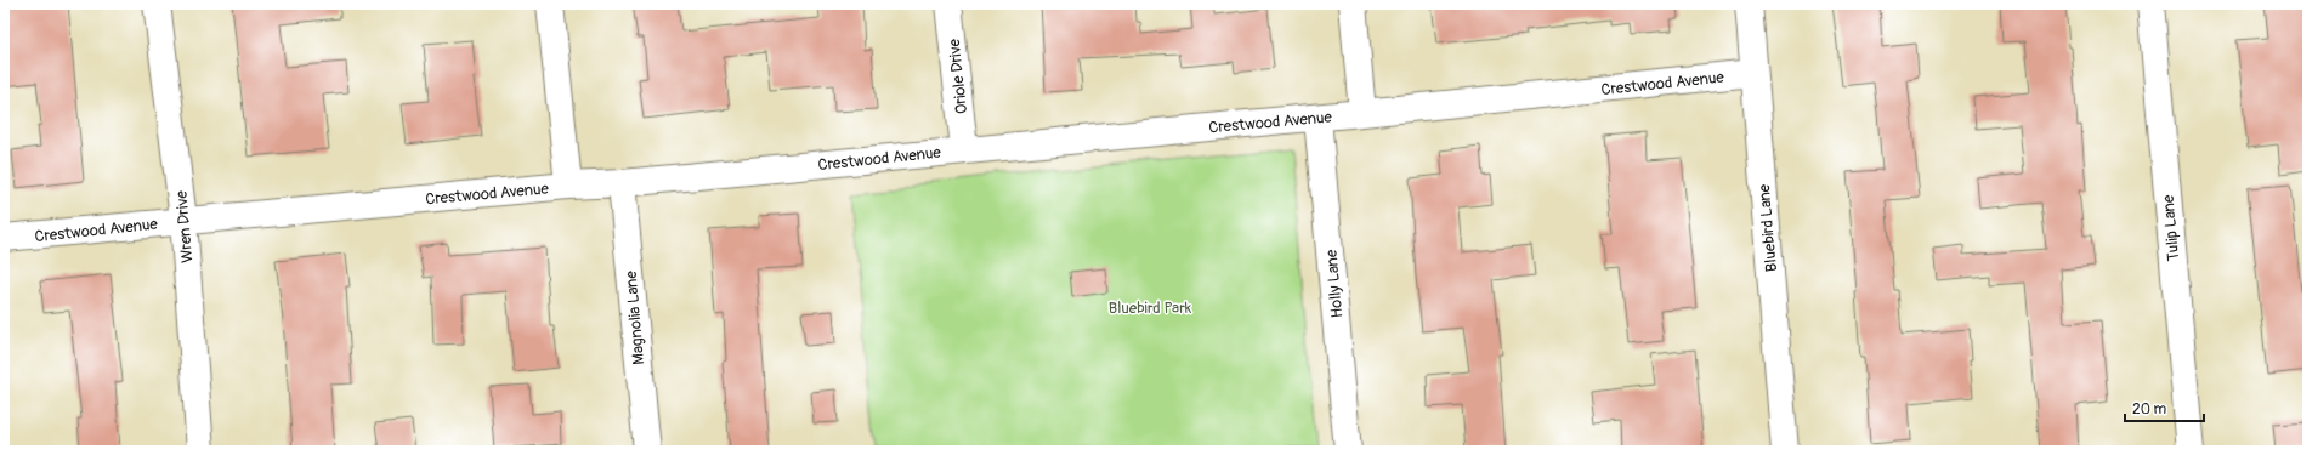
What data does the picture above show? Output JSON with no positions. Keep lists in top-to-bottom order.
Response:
{
  "streets": {
    "street": [
      "Oriole Drive",
      "Crestwood Avenue",
      "Wren Drive",
      "Bluebird Lane",
      "Tulip Lane",
      "Holly Lane",
      "Magnolia Lane"
    ]
  },
  "crossings": [
    ["Oriole Drive", "Crestwood Avenue"],
    ["Crestwood Avenue", "Wren Drive"],
    ["Crestwood Avenue", "Bluebird Lane"],
    ["Crestwood Avenue", "Holly Lane"],
    ["Crestwood Avenue", "Magnolia Lane"]
  ],
  "parks": ["Bluebird Park"],
  "scale_bar": "20 m"
}
